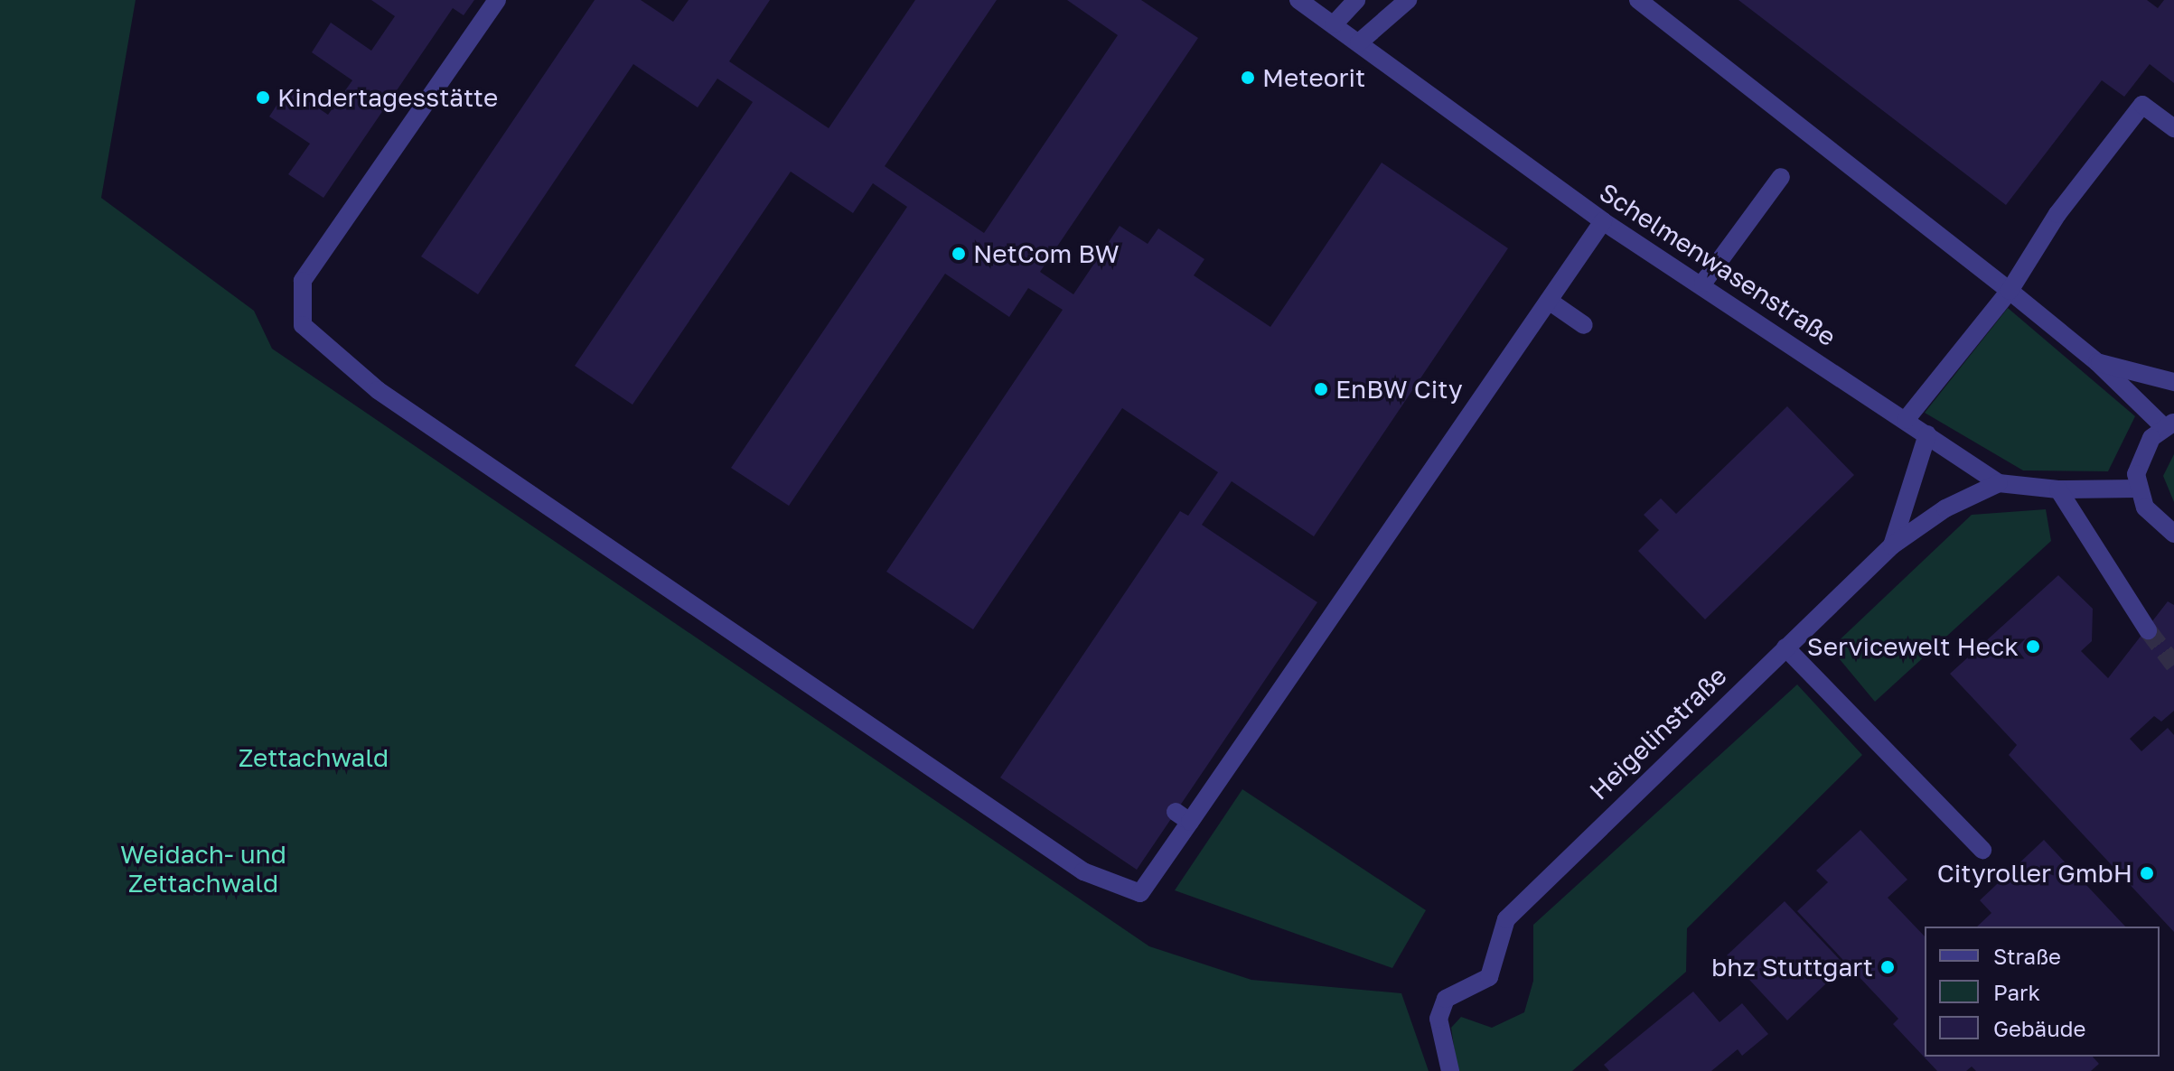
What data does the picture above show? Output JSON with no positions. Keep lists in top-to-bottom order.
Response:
{
  "streets": {
    "street": ["Schelmenwasenstraße", "Heigelinstraße"]
  },
  "crossings": [
    ["Schelmenwasenstraße", "Heigelinstraße"]
  ],
  "parks": ["Zettachwald", "Weidach- und Zettachwald"],
  "places": [
    "Meteorit",
    "Kindertagesstätte",
    "NetCom BW",
    "EnBW City",
    "Servicewelt Heck",
    "Cityroller GmbH",
    "bhz Stuttgart"
  ],
  "legend": ["Straße", "Park", "Gebäude"]
}
